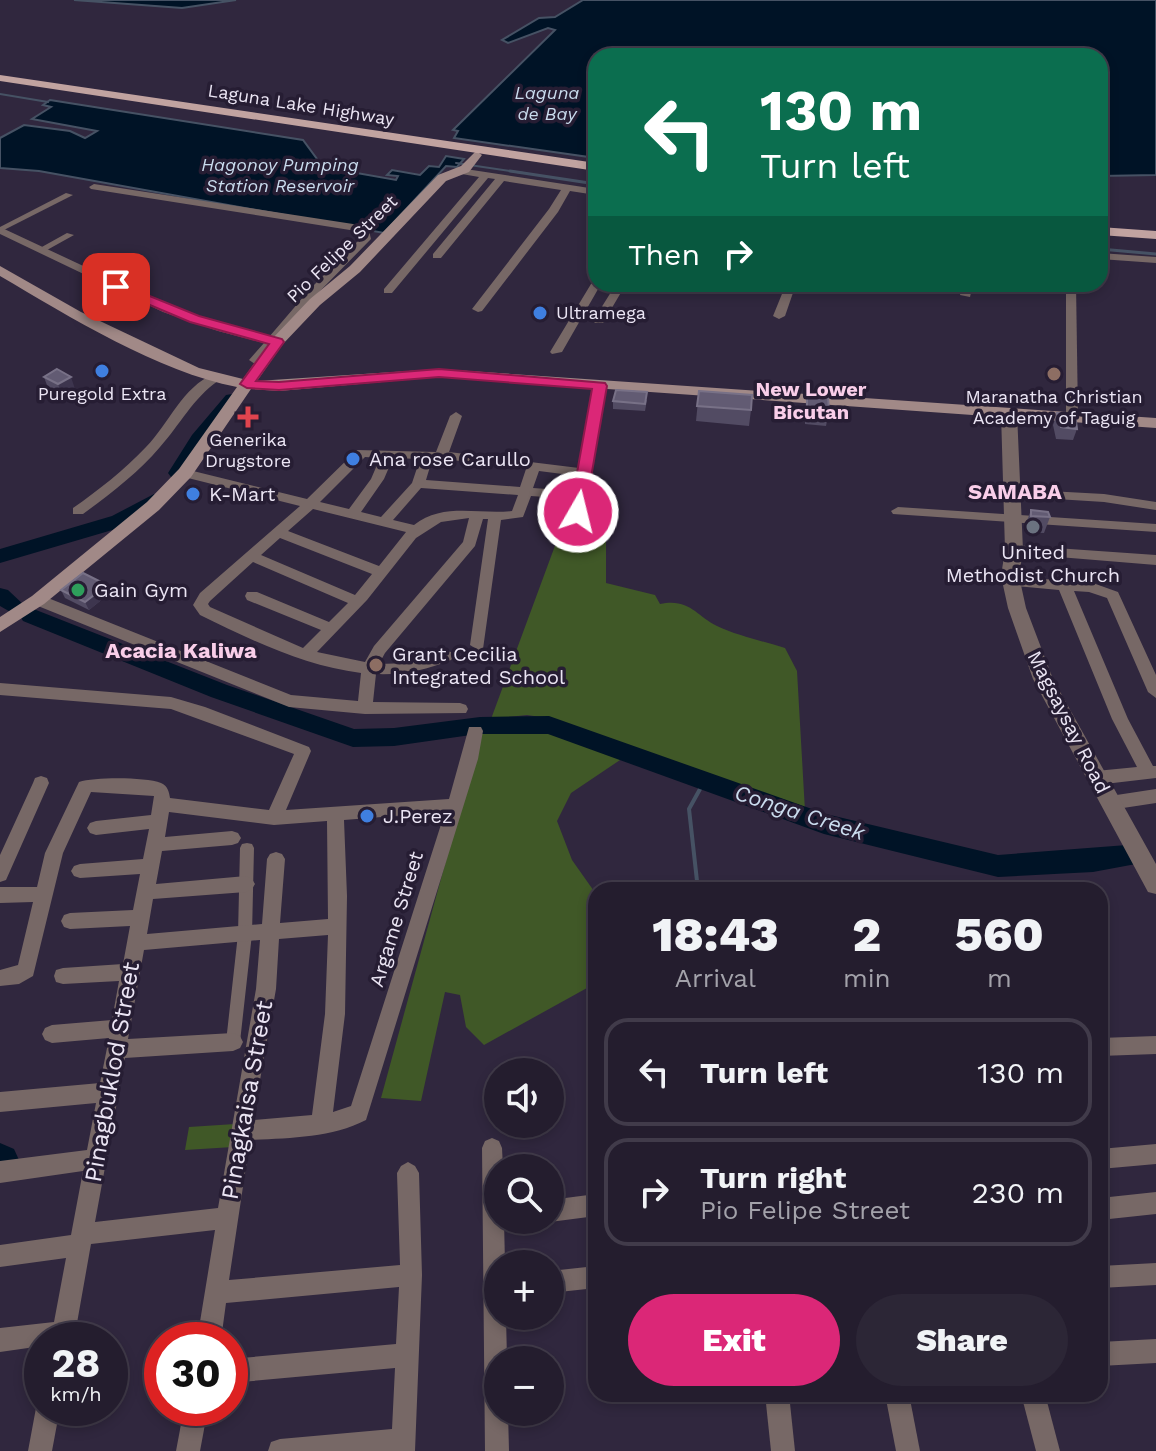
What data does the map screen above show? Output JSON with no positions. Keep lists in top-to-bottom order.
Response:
{
  "streets": {
    "main road": ["Laguna Lake Highway", "Pio Felipe Street"],
    "street": [
      "Magsaysay Road",
      "Argame Street",
      "Pinagbuklod Street",
      "Pinagkaisa Street"
    ]
  },
  "crossings": [
    ["Laguna Lake Highway", "Pio Felipe Street"]
  ],
  "districts": ["New Lower Bicutan", "SAMABA", "Acacia Kaliwa"],
  "water": ["Laguna de Bay", "Hagonoy Pumping Station Reservoir", "Conga Creek"],
  "places": {
    "other": [
      "Ultramega",
      "Puregold Extra",
      "Maranatha Christian Academy of Taguig",
      "Ana rose Carullo",
      "K-Mart",
      "United Methodist Church",
      "Gain Gym",
      "Grant Cecilia Integrated School",
      "J.Perez"
    ],
    "health": ["Generika Drugstore"]
  },
  "page": {
    "turn": ["130 m", "Turn left"],
    "then": "Then",
    "eta": [
      "18:43",
      "Arrival",
      "2",
      "min",
      "560",
      "m"
    ],
    "list": [
      {
        "name": "Turn left",
        "value": "130 m"
      },
      {
        "name": "Turn right",
        "note": "Pio Felipe Street",
        "value": "230 m"
      }
    ],
    "map_buttons": ["+", "−"],
    "buttons": ["Exit", "Share"],
    "speed": "28 km/h",
    "limit": "30"
  }
}
